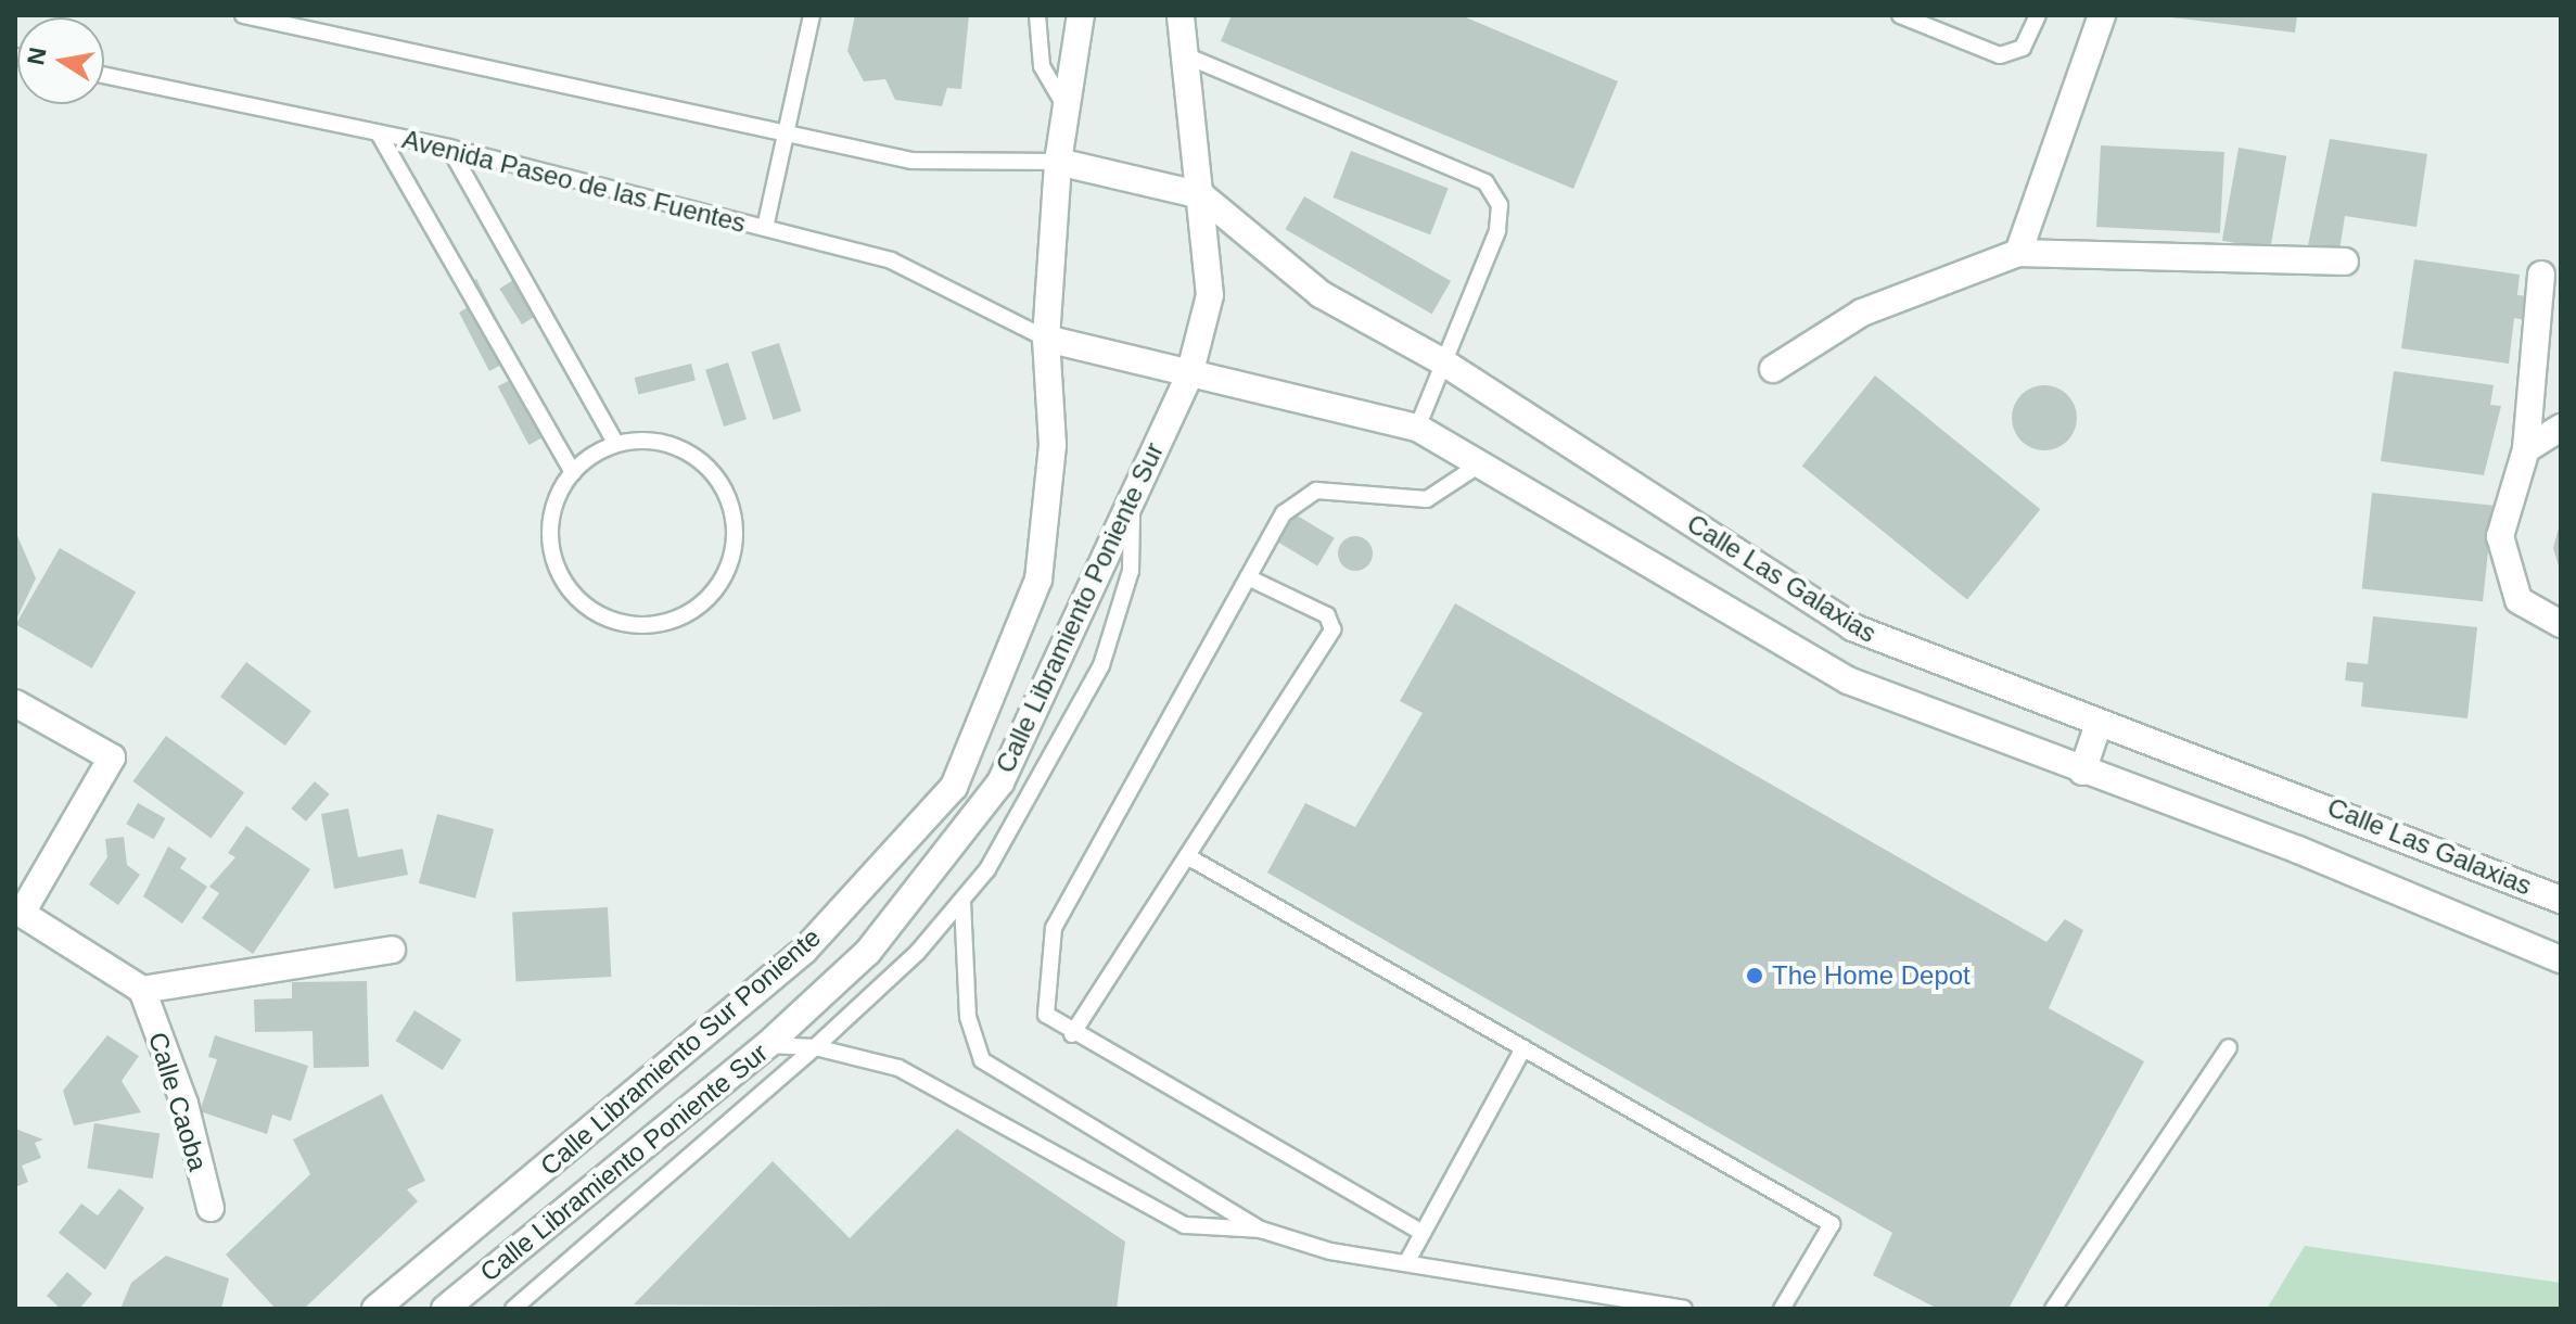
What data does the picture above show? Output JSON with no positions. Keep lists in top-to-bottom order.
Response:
{
  "streets": {
    "street": [
      "Calle Las Galaxias",
      "Calle Libramiento Poniente Sur",
      "Calle Libramiento Sur Poniente",
      "Calle Caoba"
    ],
    "lane": ["Avenida Paseo de las Fuentes"]
  },
  "crossings": [
    ["Avenida Paseo de las Fuentes", "Calle Las Galaxias"],
    ["Avenida Paseo de las Fuentes", "Calle Libramiento Sur Poniente"],
    ["Calle Las Galaxias", "Calle Libramiento Poniente Sur"],
    ["Calle Las Galaxias", "Calle Libramiento Sur Poniente"]
  ],
  "places": ["The Home Depot"],
  "north": "left"
}
